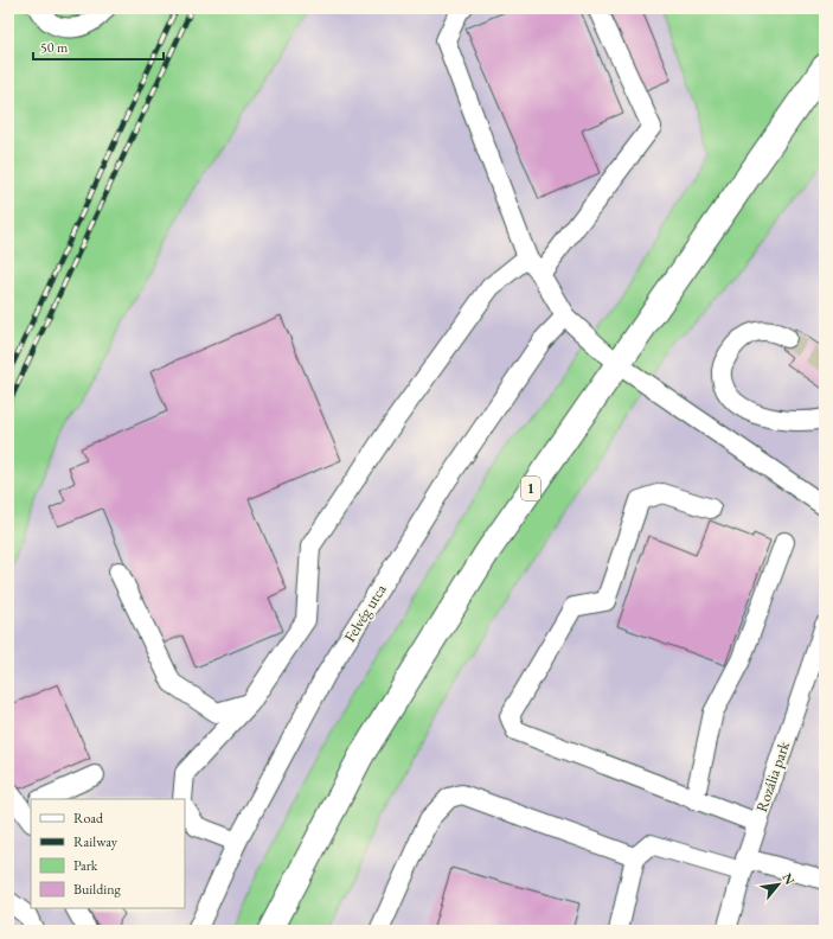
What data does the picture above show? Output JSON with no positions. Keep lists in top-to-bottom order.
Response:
{
  "streets": {
    "main road": ["1"],
    "lane": ["Felvég utca", "Rozália park"]
  },
  "legend": [
    "Road",
    "Railway",
    "Park",
    "Building"
  ],
  "scale_bar": "50 m",
  "north": "top right"
}
